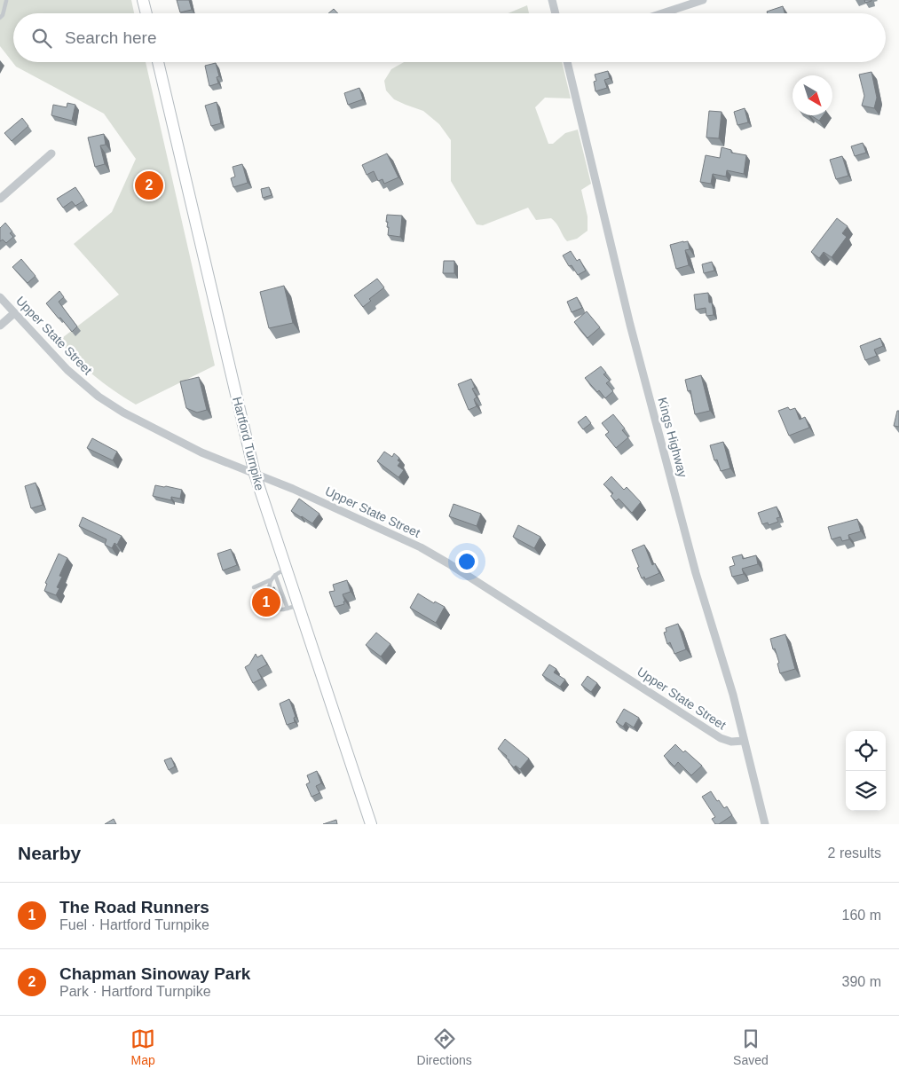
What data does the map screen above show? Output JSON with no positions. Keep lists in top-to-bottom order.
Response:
{
  "streets": {
    "main road": ["Hartford Turnpike"],
    "street": ["Upper State Street", "Kings Highway"]
  },
  "crossings": [
    ["Upper State Street", "Kings Highway"],
    ["Upper State Street", "Hartford Turnpike"]
  ],
  "north": "bottom right",
  "page": {
    "search": "Search here",
    "pins": ["2", "1"],
    "heading": ["Nearby", "2 results"],
    "list": [
      {
        "mark": "1",
        "name": "The Road Runners",
        "note": "Fuel · Hartford Turnpike",
        "value": "160 m"
      },
      {
        "mark": "2",
        "name": "Chapman Sinoway Park",
        "note": "Park · Hartford Turnpike",
        "value": "390 m"
      }
    ],
    "nav": ["Map", "Directions", "Saved"]
  }
}
